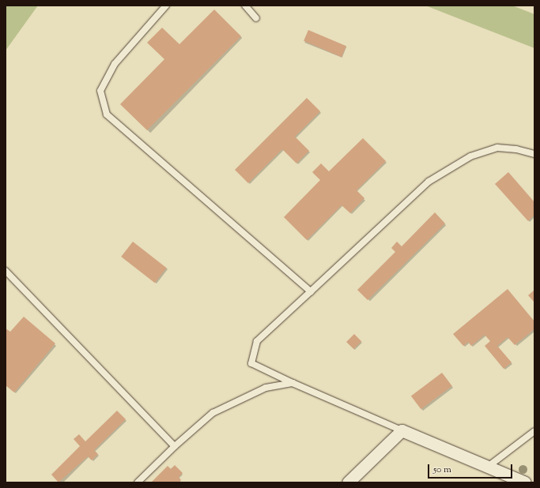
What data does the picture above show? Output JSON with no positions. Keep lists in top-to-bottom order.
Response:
{
  "scale_bar": "50 m"
}
